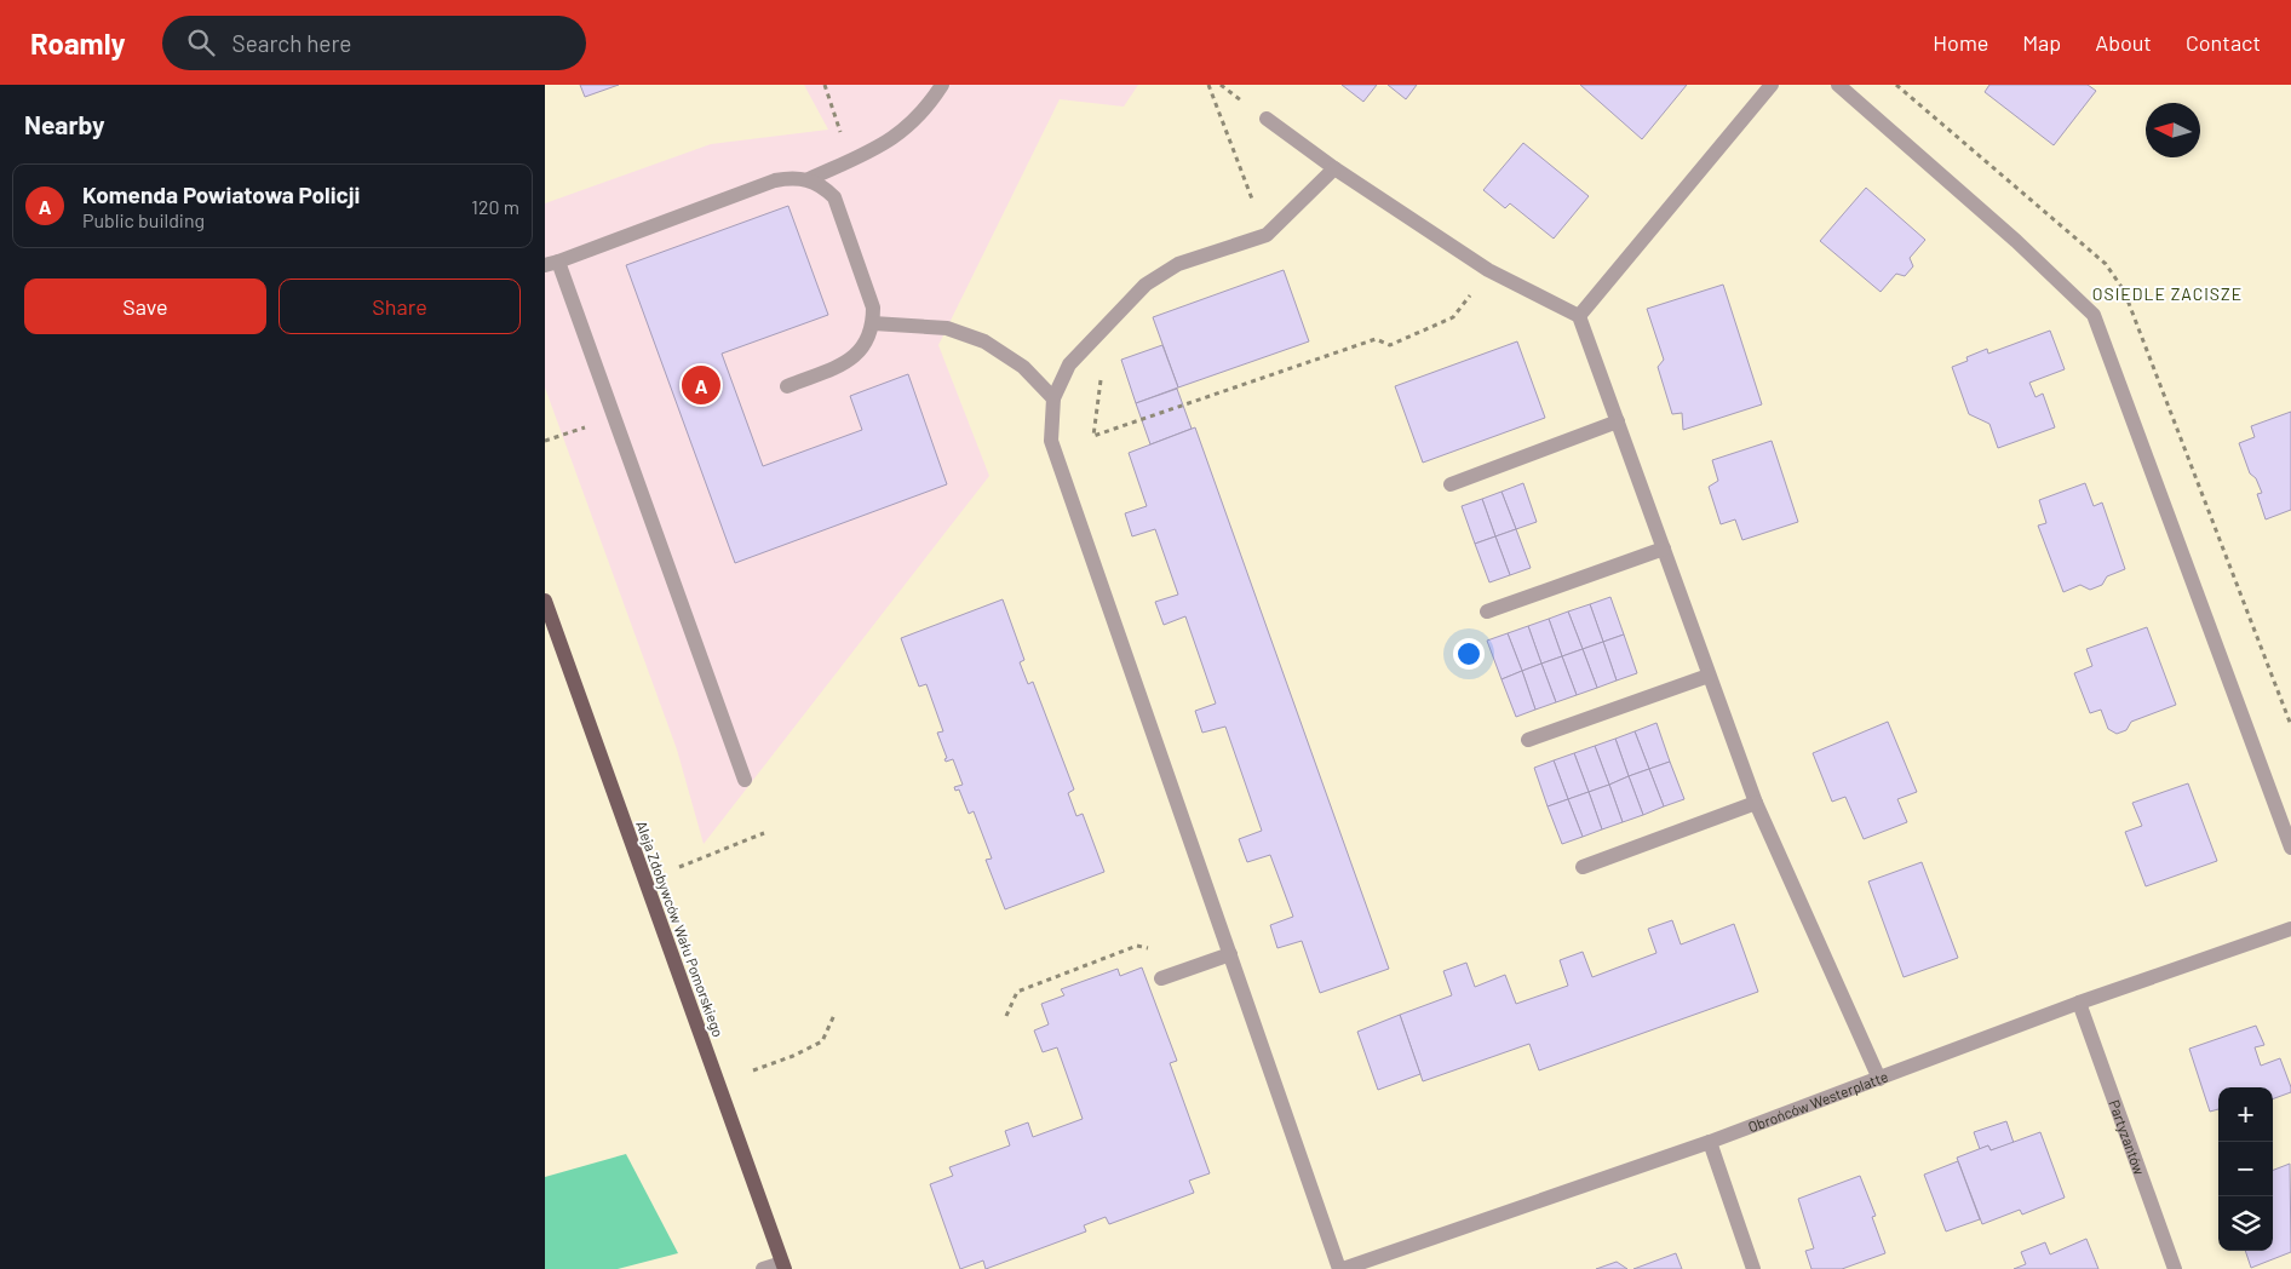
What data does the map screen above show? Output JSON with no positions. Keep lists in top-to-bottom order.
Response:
{
  "streets": {
    "main road": ["Aleja Zdobywców Wału Pomorskiego"],
    "street": ["Obrońców Westerplatte", "Partyzantów"]
  },
  "crossings": [
    ["Obrońców Westerplatte", "Partyzantów"]
  ],
  "districts": ["OSIEDLE ZACISZE"],
  "north": "left",
  "page": {
    "header": "Roamly",
    "search": "Search here",
    "nav": [
      "Home",
      "Map",
      "About",
      "Contact"
    ],
    "heading": "Nearby",
    "list": [
      {
        "mark": "A",
        "name": "Komenda Powiatowa Policji",
        "note": "Public building",
        "value": "120 m"
      }
    ],
    "buttons": ["Save", "Share"],
    "pins": "A",
    "map_buttons": ["+", "−"]
  }
}
